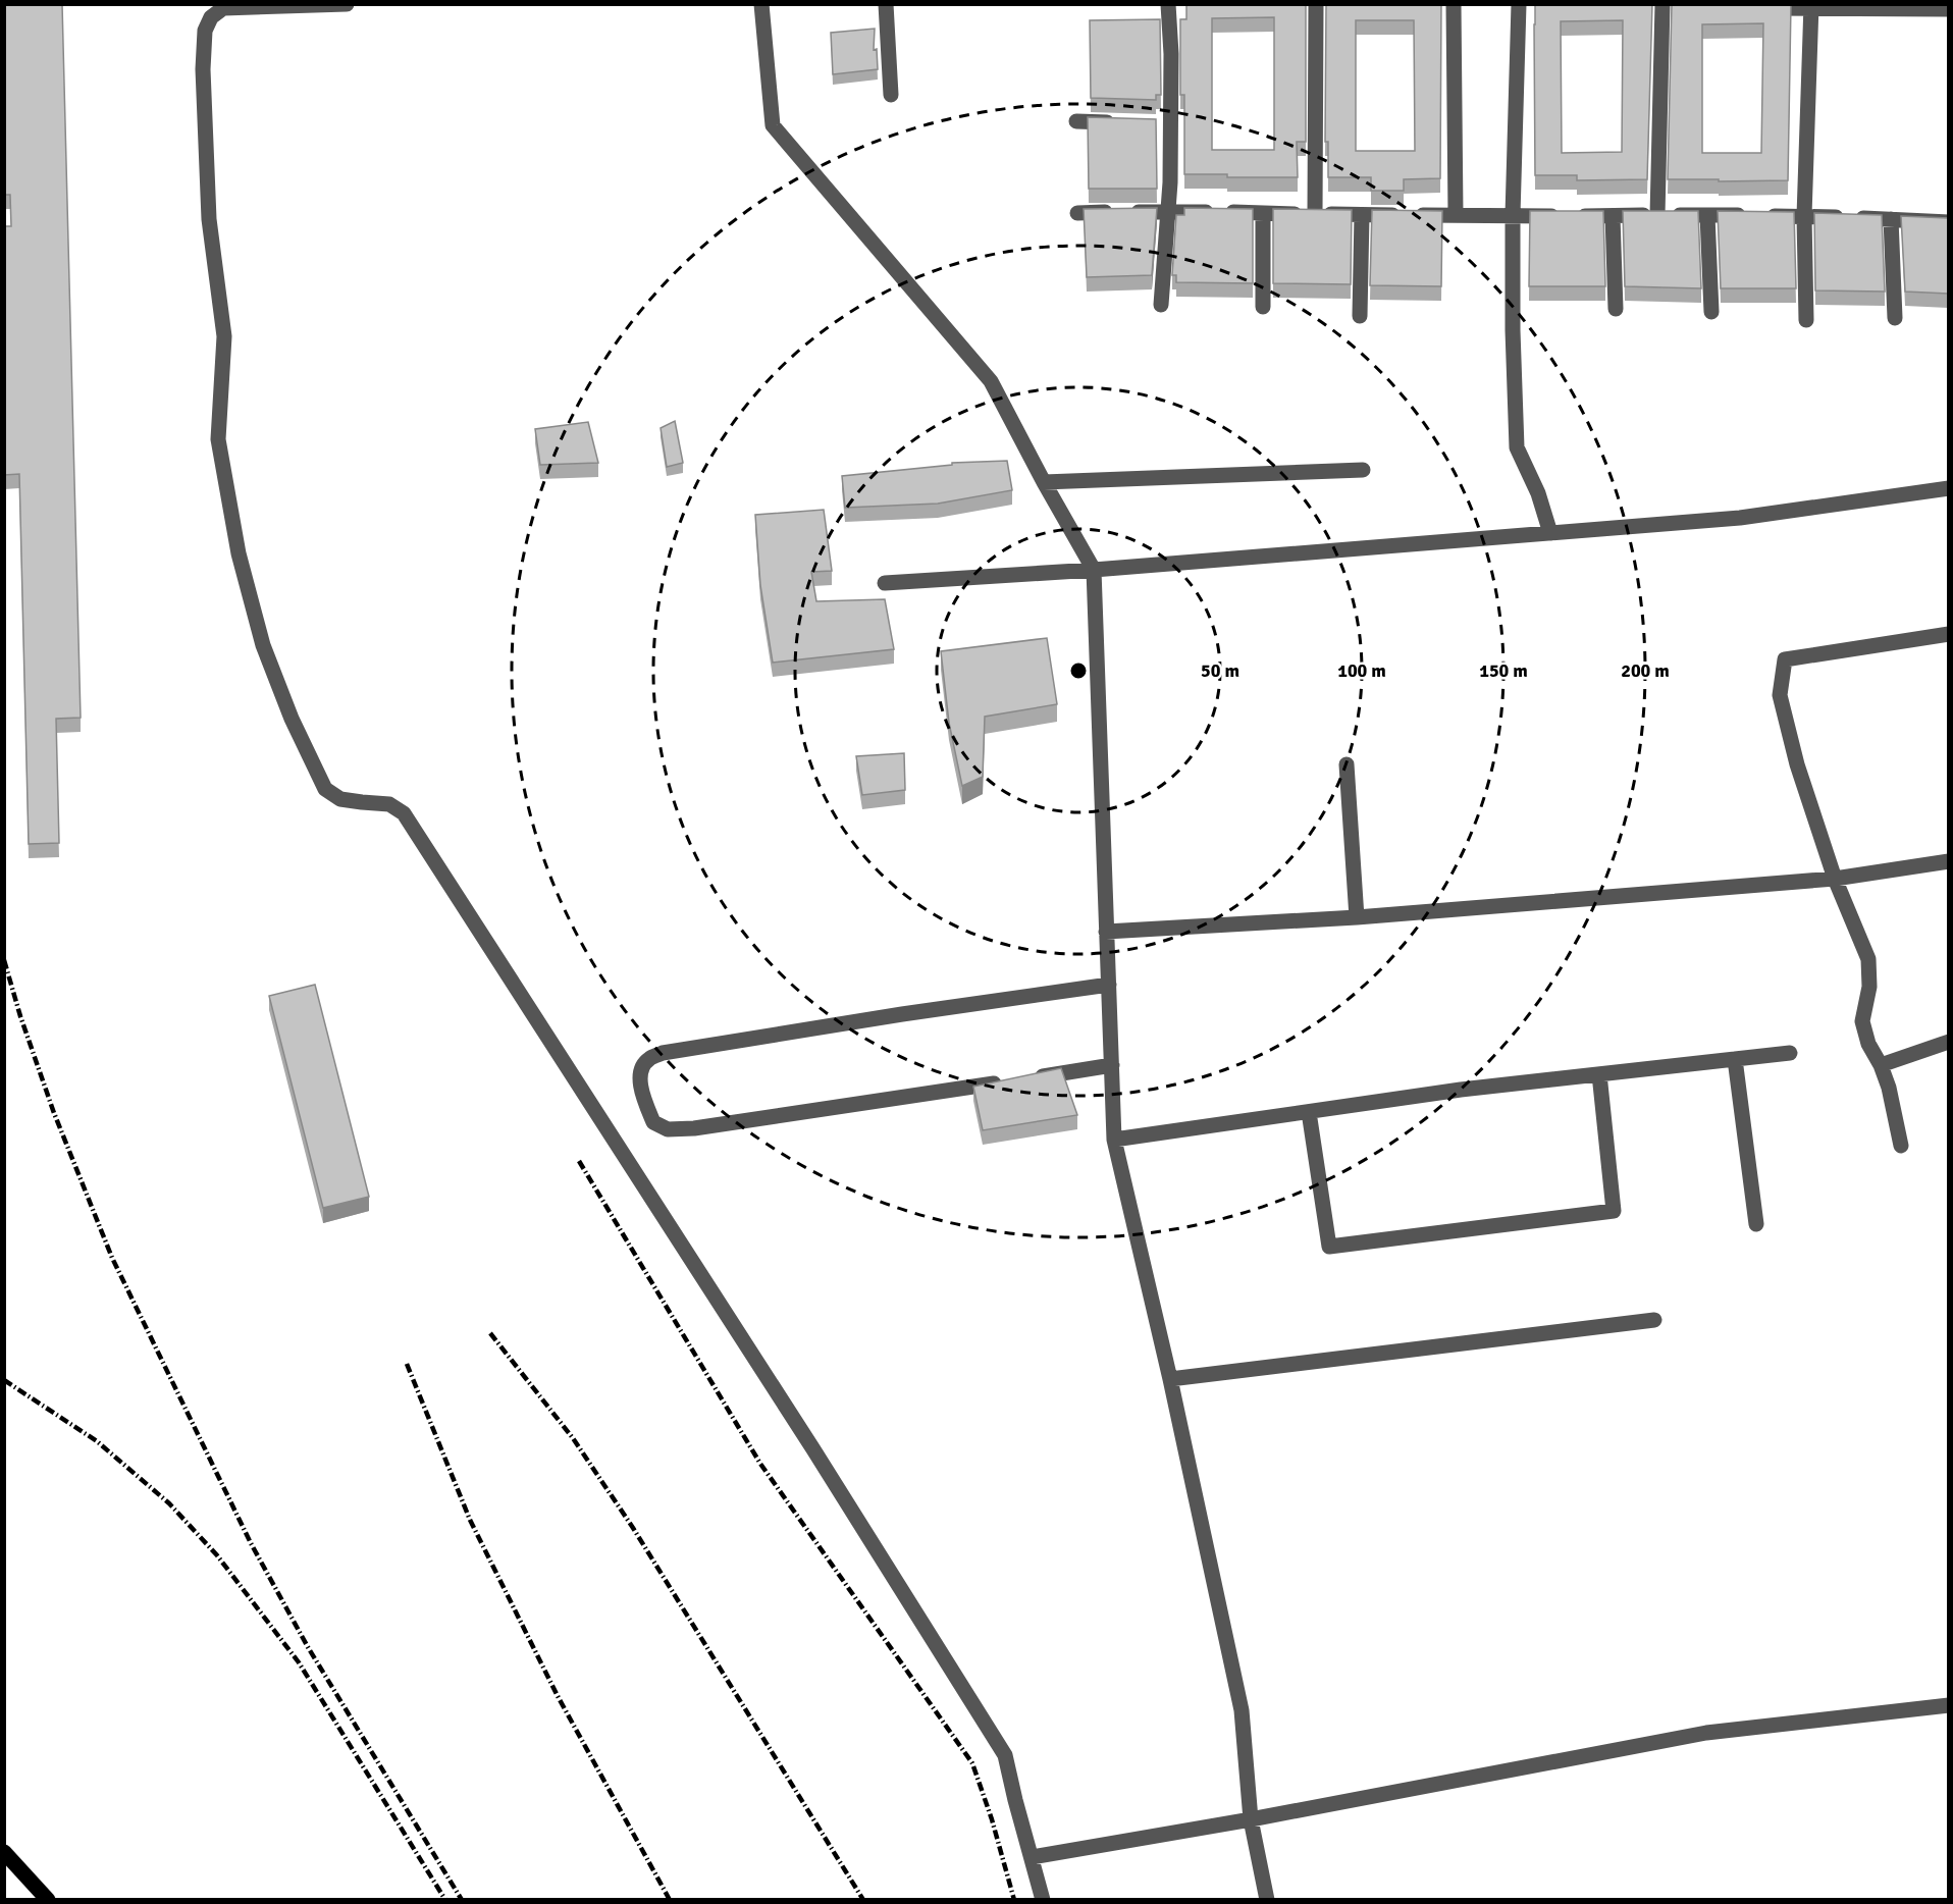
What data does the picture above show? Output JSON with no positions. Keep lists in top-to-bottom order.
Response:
{
  "rings": [
    "50 m",
    "100 m",
    "150 m",
    "200 m"
  ]
}
